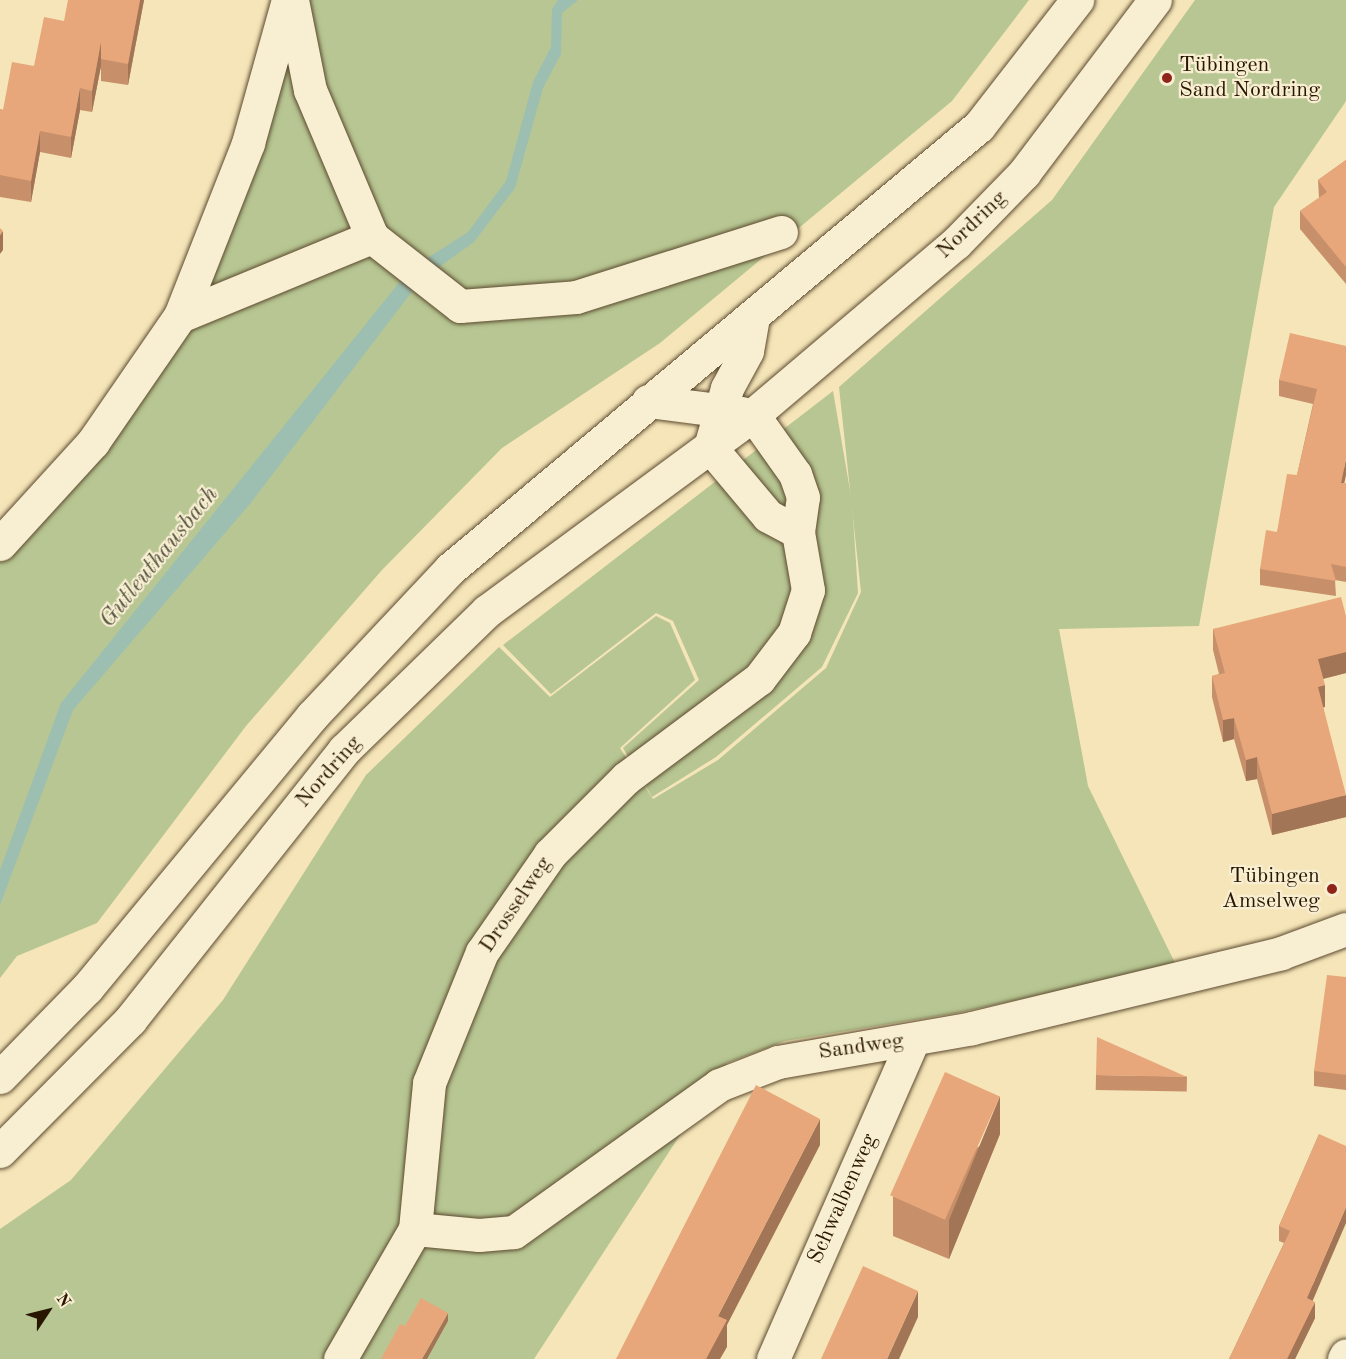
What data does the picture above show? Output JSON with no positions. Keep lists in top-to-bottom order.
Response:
{
  "streets": {
    "street": [
      "Nordring",
      "Drosselweg",
      "Sandweg",
      "Schwalbenweg"
    ]
  },
  "crossings": [
    ["Nordring", "Drosselweg"],
    ["Drosselweg", "Sandweg"],
    ["Sandweg", "Schwalbenweg"]
  ],
  "water": ["Gutleuthausbach"],
  "places": ["Tübingen Sand Nordring", "Tübingen Amselweg"],
  "north": "top right"
}
